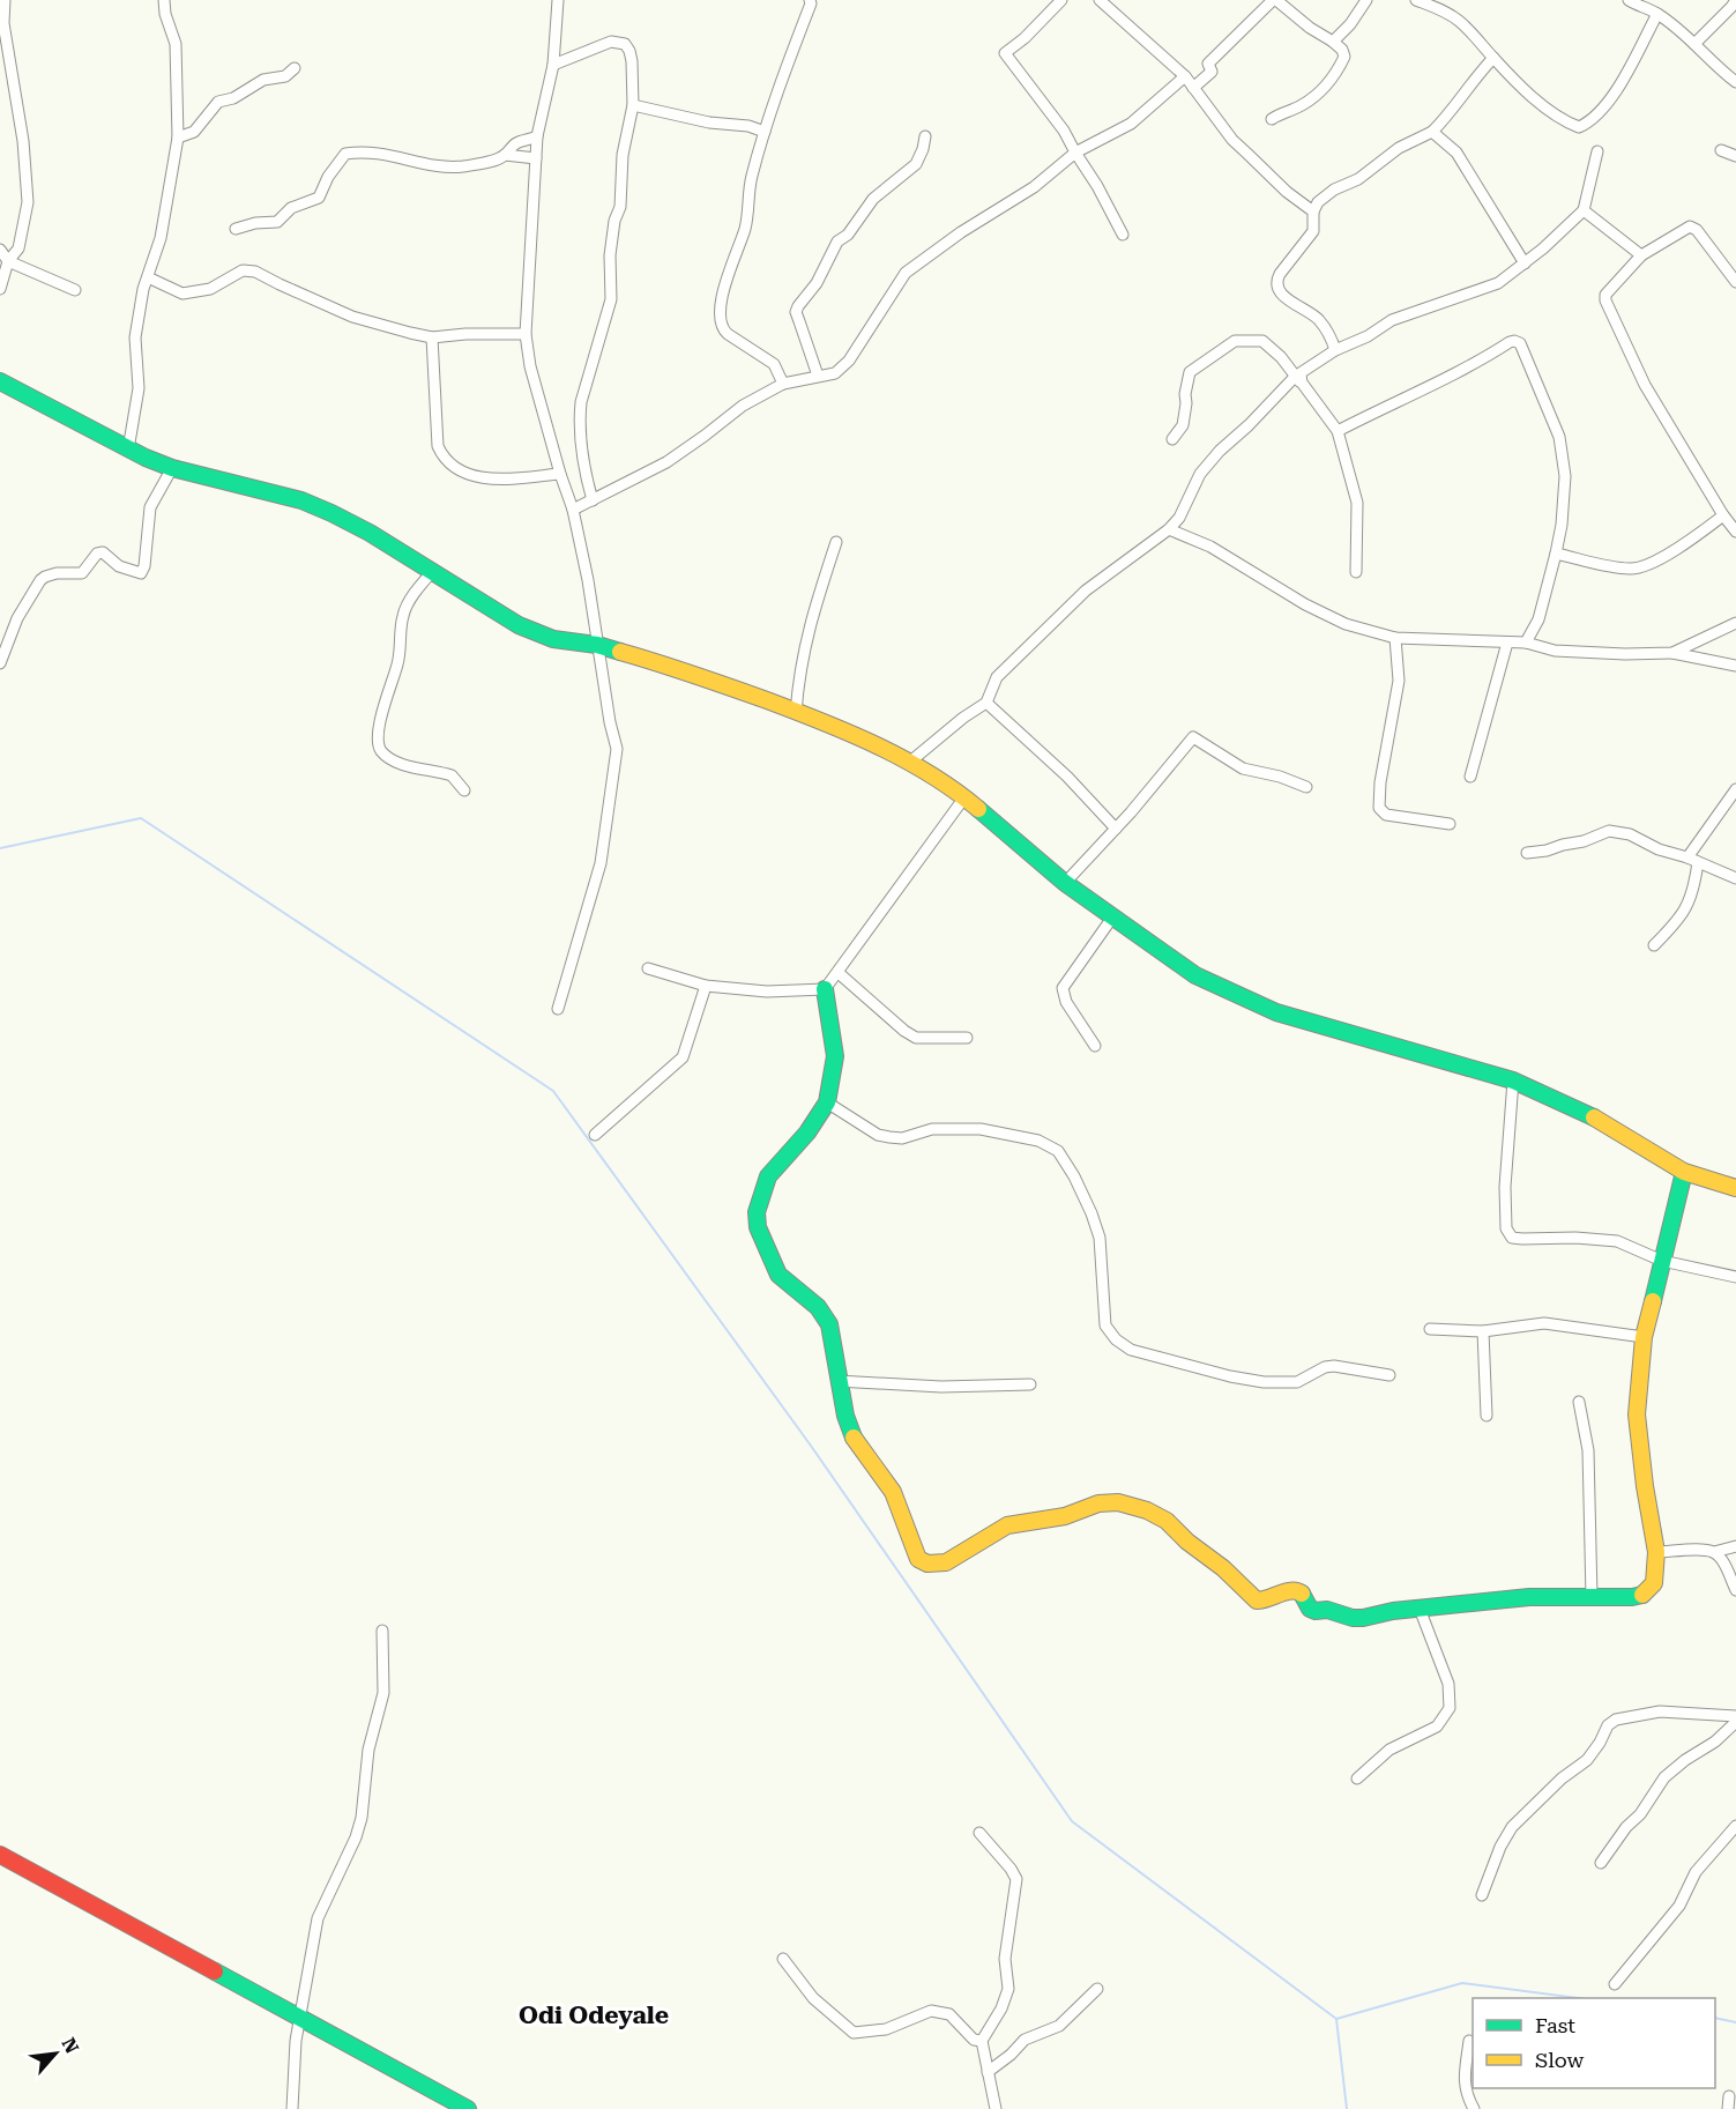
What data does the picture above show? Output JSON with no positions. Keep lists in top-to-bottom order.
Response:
{
  "districts": ["Odi Odeyale"],
  "legend": ["Fast", "Slow"],
  "north": "top right"
}
